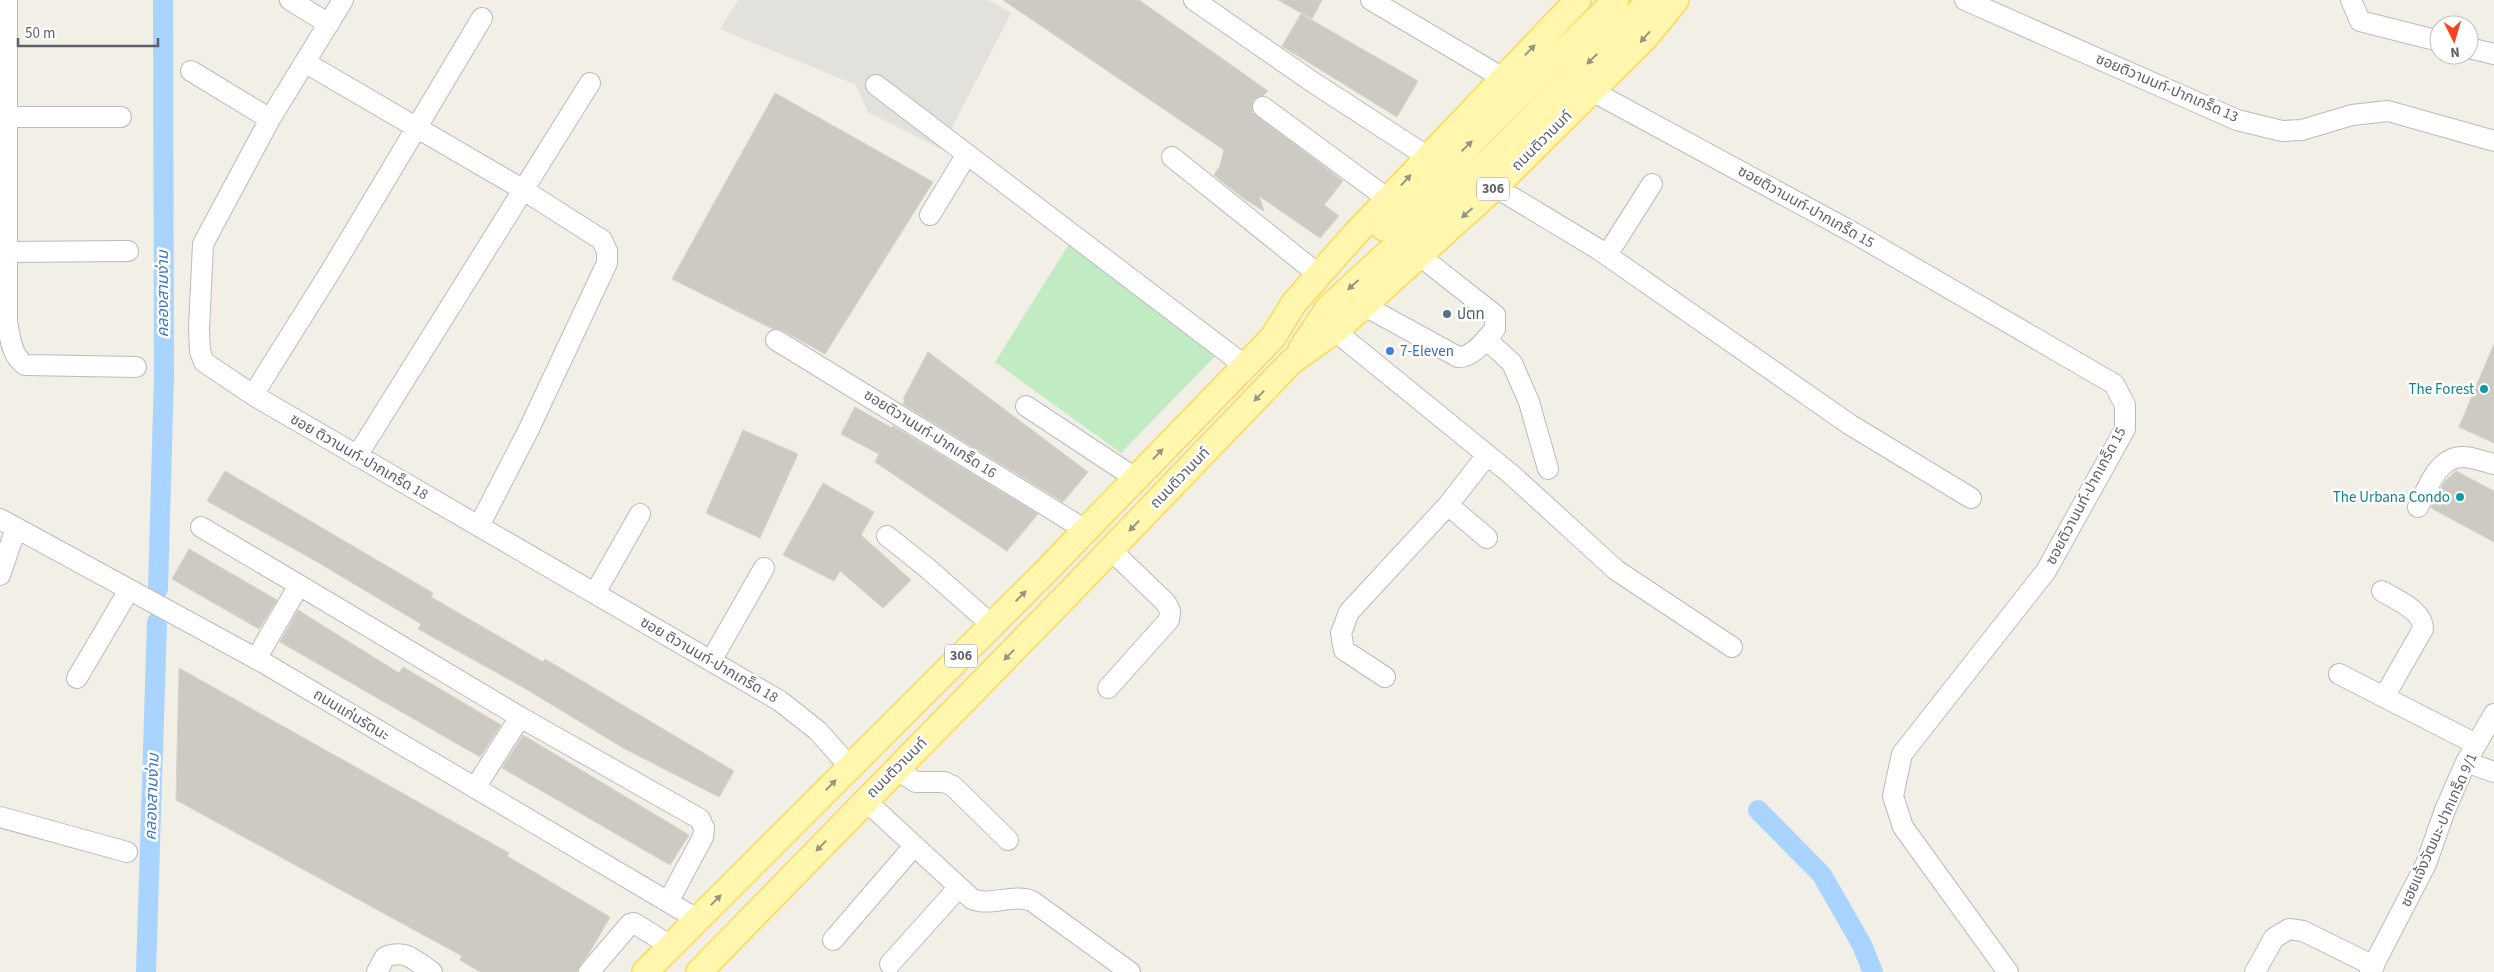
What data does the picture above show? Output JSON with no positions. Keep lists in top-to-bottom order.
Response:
{
  "streets": {
    "main road": ["ถนนติวานนท์", "306"],
    "street": [
      "ซอยติวานนท์-ปากเกร็ด 13",
      "ซอยติวานนท์-ปากเกร็ด 15",
      "ซอยติวานนท์-ปากเกร็ด 16",
      "ซอย ติวานนท์-ปากเกร็ด 18",
      "ถนนแก่นรัตนะ",
      "ซฮยแจ้งวัฒนะ-ปากเกร็ด 9/1"
    ]
  },
  "crossings": [
    ["ถนนติวานนท์", "306"],
    ["ถนนติวานนท์", "ซอยติวานนท์-ปากเกร็ด 15"],
    ["306", "ซอยติวานนท์-ปากเกร็ด 16"],
    ["306", "ซอย ติวานนท์-ปากเกร็ด 18"],
    ["306", "ถนนแก่นรัตนะ"]
  ],
  "water": ["คลองสามง่าม"],
  "places": [
    "ปตท",
    "7-Eleven",
    "The Forest",
    "The Urbana Condo"
  ],
  "scale_bar": "50 m",
  "north": "bottom"
}
